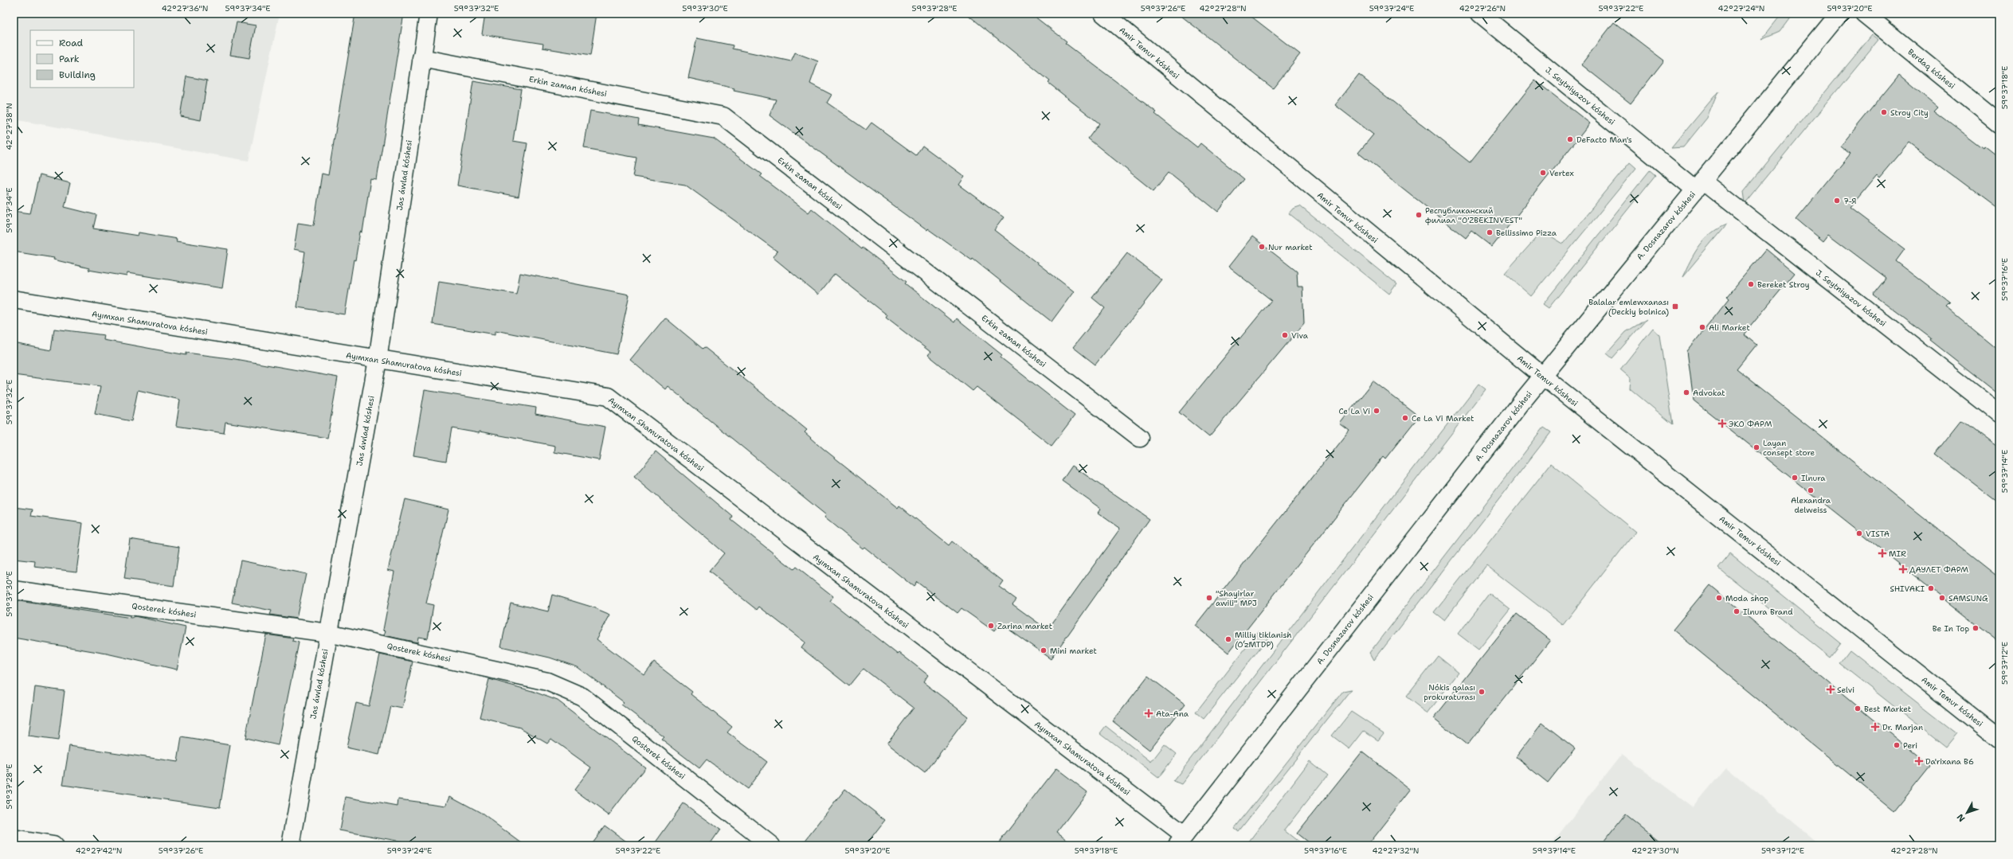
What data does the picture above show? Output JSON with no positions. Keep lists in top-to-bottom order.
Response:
{
  "streets": {
    "street": [
      "Amir Temur kóshesi",
      "Berdaq kóshesi",
      "Erkin zaman kóshesi",
      "J. Seytniyazov kóshesi",
      "Jas áwlad kóshesi",
      "A. Dosnazarov kóshesi",
      "Ayımxan Shamuratova kóshesi",
      "Qosterek kóshesi"
    ]
  },
  "crossings": [
    ["Amir Temur kóshesi", "A. Dosnazarov kóshesi"],
    ["Erkin zaman kóshesi", "Jas áwlad kóshesi"],
    ["J. Seytniyazov kóshesi", "A. Dosnazarov kóshesi"],
    ["Jas áwlad kóshesi", "Ayımxan Shamuratova kóshesi"],
    ["Jas áwlad kóshesi", "Qosterek kóshesi"],
    ["A. Dosnazarov kóshesi", "Ayımxan Shamuratova kóshesi"]
  ],
  "places": {
    "other": [
      "Stroy City",
      "DeFacto Man's",
      "Vertex",
      "7-Я",
      "Республиканский филиал \"O'ZBEKINVEST\"",
      "Bellissimo Pizza",
      "Nur market",
      "Bereket Stroy",
      "Ali Market",
      "Viva",
      "Advokat",
      "Ce La Vi",
      "Ce La Vi Market",
      "Layan consept store",
      "Ilnura",
      "Alexandra delweiss",
      "VISTA",
      "SHIVAKI",
      "\"Shayirlar awili\" MPJ",
      "Moda shop",
      "SAMSUNG",
      "Ilnura Brand",
      "Zarina market",
      "Be In Top",
      "Milliy tiklanish (O‘zMTDP)",
      "Mini market",
      "Nókis qalası prokuraturası",
      "Best Market",
      "Peri"
    ],
    "transit": ["Balalar emlewxanası (Deckiy bolnica)"],
    "health": [
      "ЭКО ФАРМ",
      "MIR",
      "ДАУЛЕТ ФАРМ",
      "Selvi",
      "Ata-Ana",
      "Dr. Marjan",
      "Da'rixana B6"
    ]
  },
  "legend": ["Road", "Park", "Building"],
  "north": "bottom left",
  "coordinates": [
    "42°27'36\"N",
    "59°37'34\"E",
    "59°37'32\"E",
    "59°37'30\"E",
    "59°37'28\"E",
    "59°37'26\"E",
    "42°27'28\"N",
    "59°37'24\"E",
    "42°27'26\"N",
    "59°37'22\"E",
    "42°27'24\"N",
    "59°37'20\"E",
    "59°37'18\"E",
    "42°27'38\"N",
    "59°37'16\"E",
    "59°37'14\"E",
    "59°37'12\"E",
    "42°27'42\"N",
    "42°27'32\"N",
    "42°27'30\"N"
  ]
}
